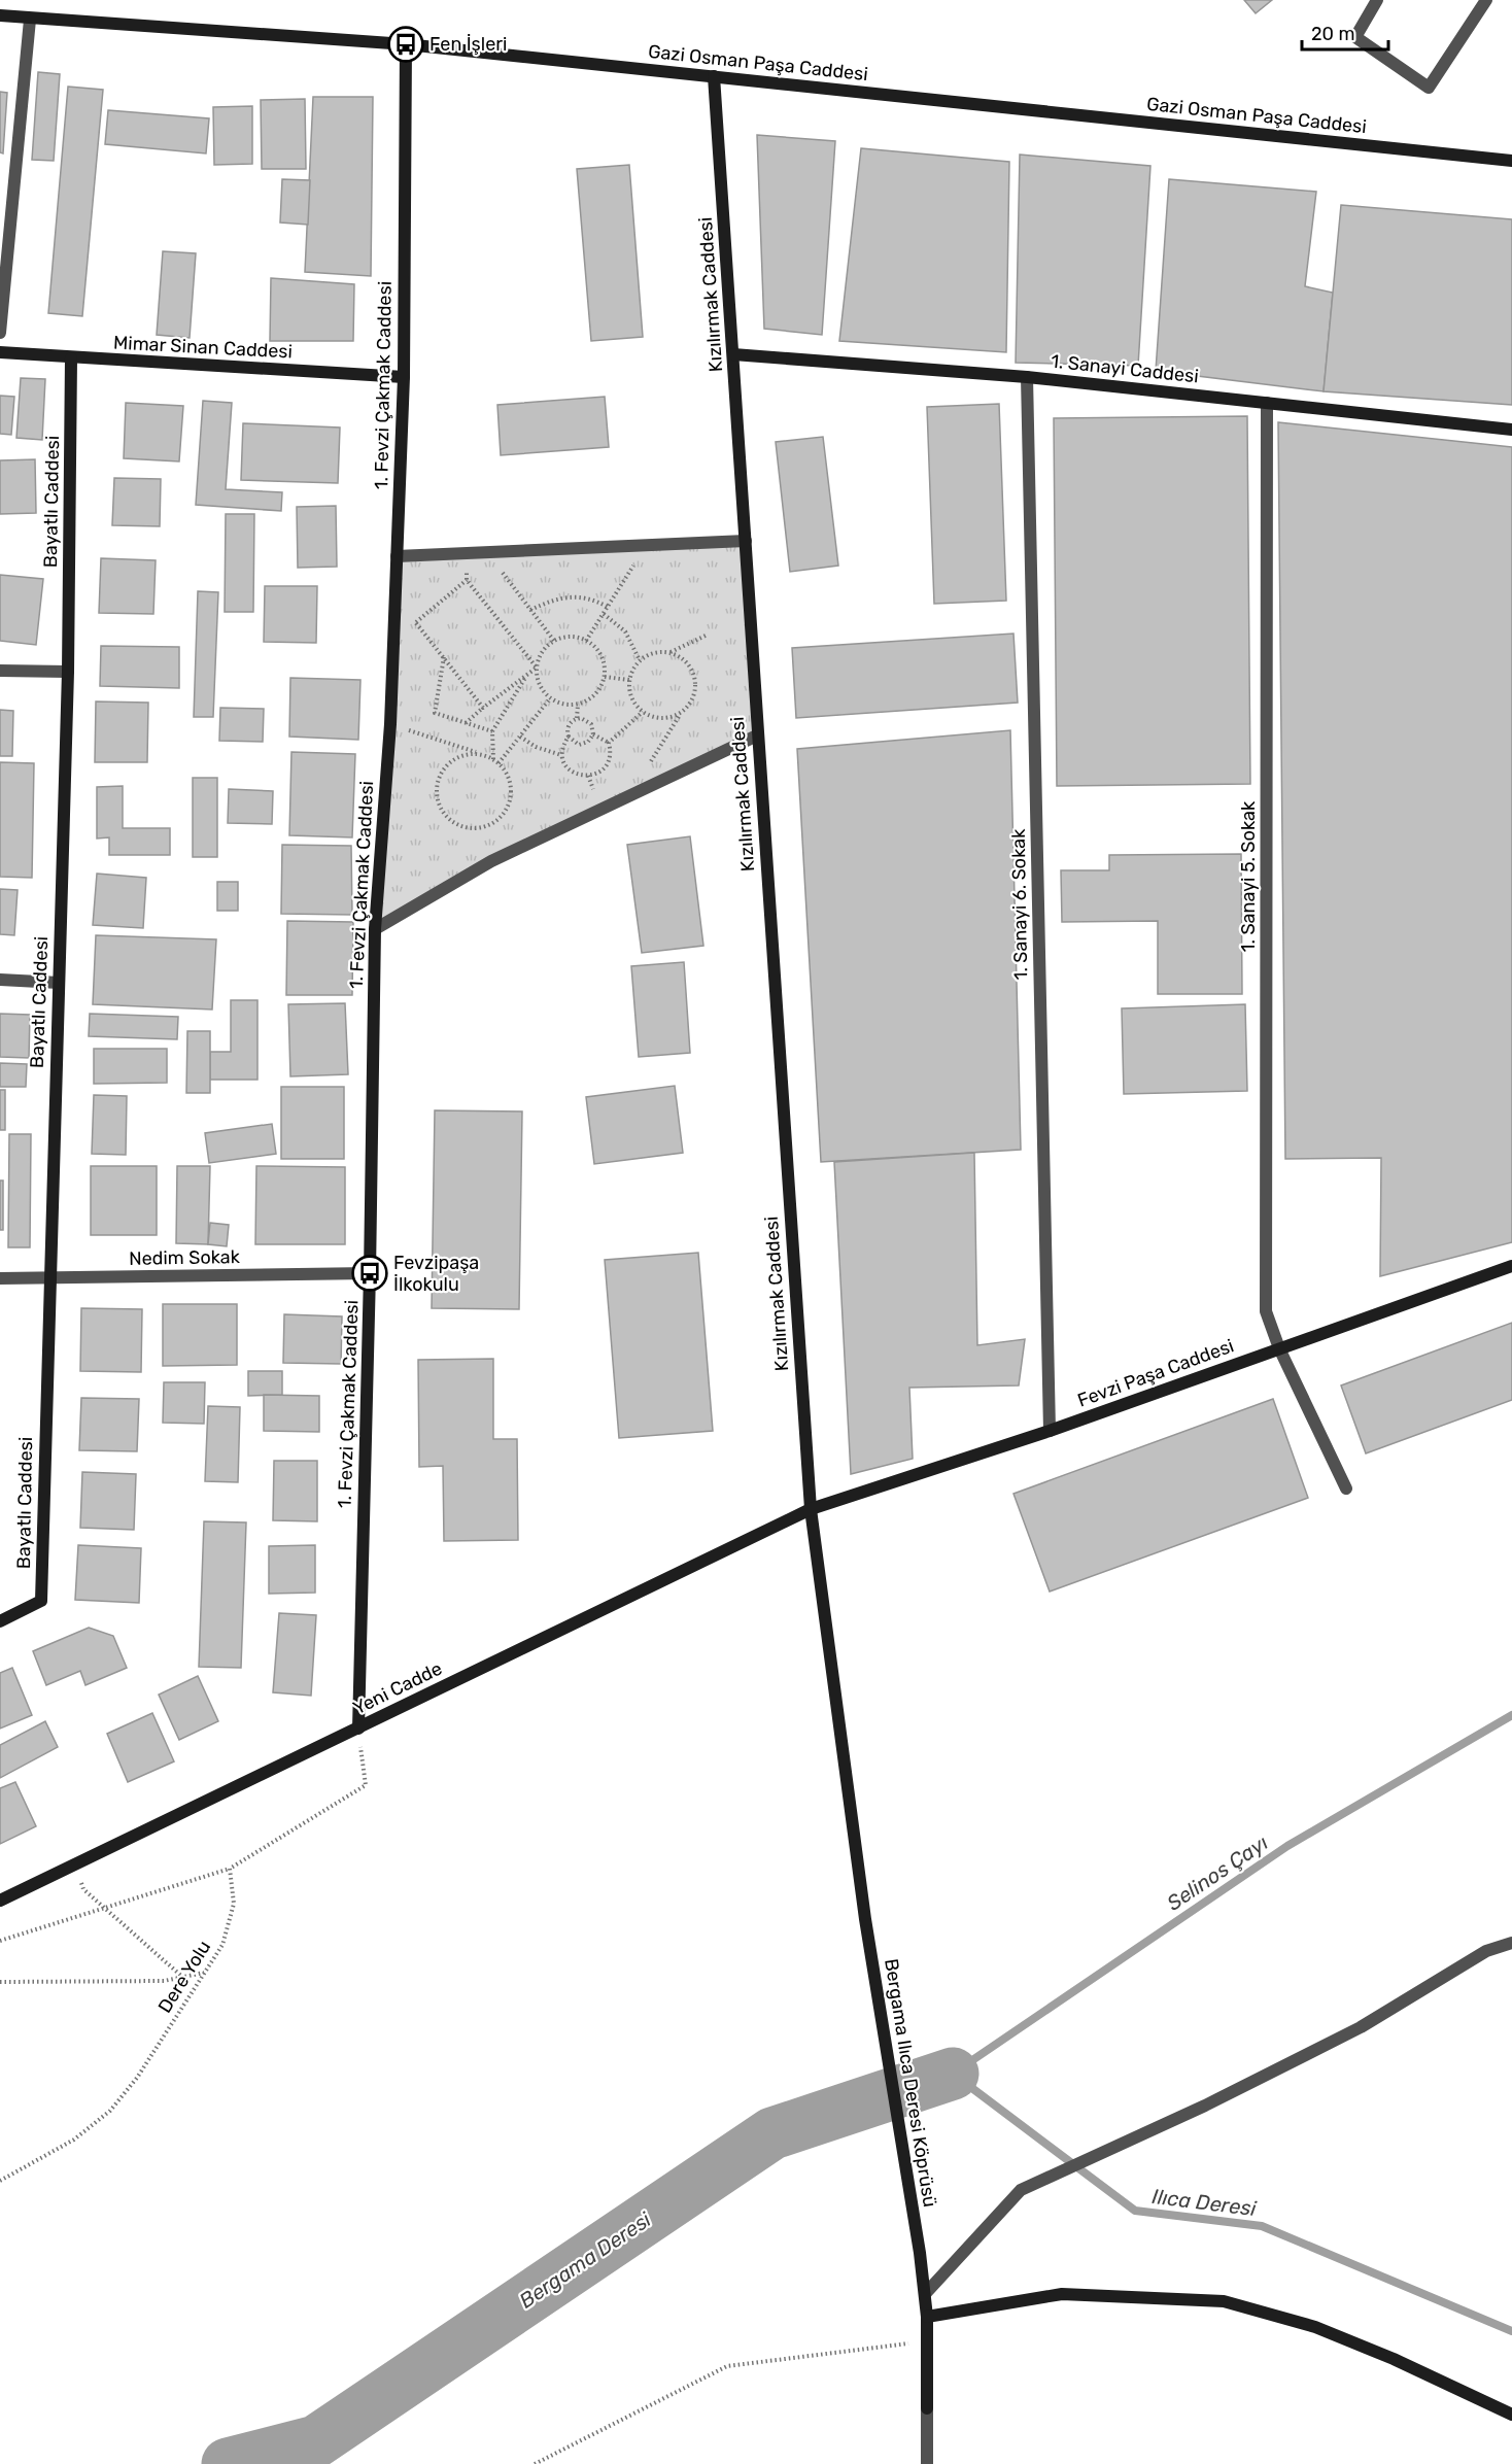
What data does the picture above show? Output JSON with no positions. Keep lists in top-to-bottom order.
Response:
{
  "streets": {
    "street": [
      "Gazi Osman Paşa Caddesi",
      "Kızılırmak Caddesi",
      "Mimar Sinan Caddesi",
      "1. Sanayi Caddesi",
      "1. Fevzi Çakmak Caddesi",
      "Bayatlı Caddesi",
      "1. Sanayi 5. Sokak",
      "1. Sanayi 6. Sokak",
      "Nedim Sokak",
      "Fevzi Paşa Caddesi",
      "Yeni Cadde",
      "Bergama Ilıca Deresi Köprüsü"
    ],
    "path": ["Dere Yolu"]
  },
  "crossings": [
    ["Gazi Osman Paşa Caddesi", "Kızılırmak Caddesi"],
    ["Gazi Osman Paşa Caddesi", "1. Fevzi Çakmak Caddesi"],
    ["Kızılırmak Caddesi", "1. Sanayi Caddesi"],
    ["Kızılırmak Caddesi", "Fevzi Paşa Caddesi"],
    ["Kızılırmak Caddesi", "Yeni Cadde"],
    ["Kızılırmak Caddesi", "Bergama Ilıca Deresi Köprüsü"],
    ["Mimar Sinan Caddesi", "1. Fevzi Çakmak Caddesi"],
    ["Mimar Sinan Caddesi", "Bayatlı Caddesi"],
    ["1. Sanayi Caddesi", "1. Sanayi 5. Sokak"],
    ["1. Sanayi Caddesi", "1. Sanayi 6. Sokak"],
    ["1. Fevzi Çakmak Caddesi", "Nedim Sokak"],
    ["1. Fevzi Çakmak Caddesi", "Yeni Cadde"],
    ["Bayatlı Caddesi", "Nedim Sokak"],
    ["1. Sanayi 5. Sokak", "Fevzi Paşa Caddesi"],
    ["1. Sanayi 6. Sokak", "Fevzi Paşa Caddesi"],
    ["Fevzi Paşa Caddesi", "Yeni Cadde"]
  ],
  "water": ["Selinos Çayı", "Ilıca Deresi", "Bergama Deresi"],
  "places": {
    "bus stop": ["Fen İşleri", "Fevzipaşa İlkokulu"]
  },
  "scale_bar": "20 m"
}
